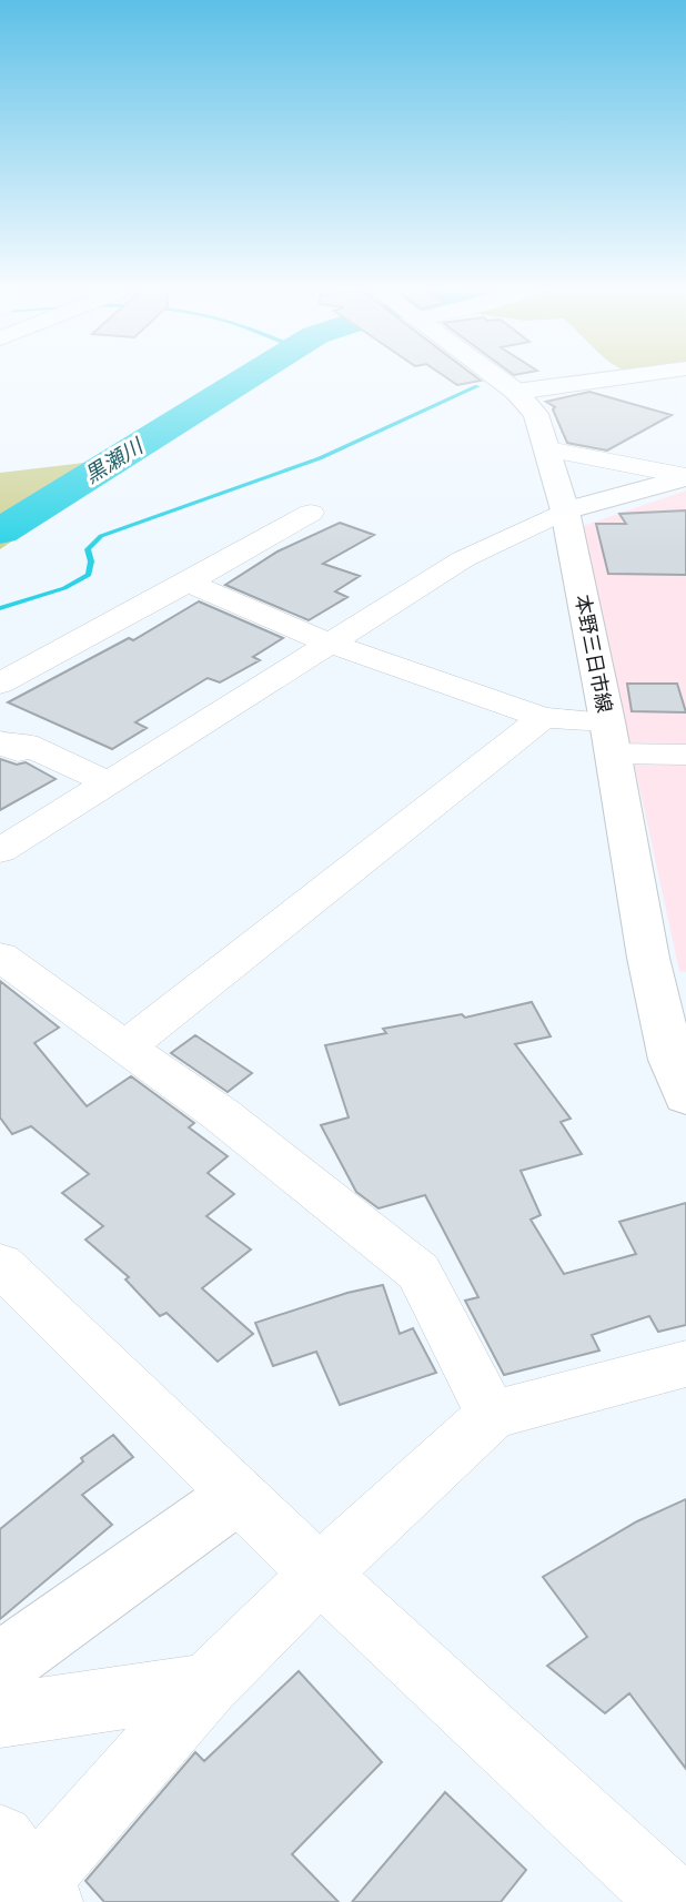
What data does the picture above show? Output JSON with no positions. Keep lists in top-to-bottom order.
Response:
{
  "streets": {
    "main road": ["本野三日市線"]
  },
  "water": ["黒瀬川"]
}
